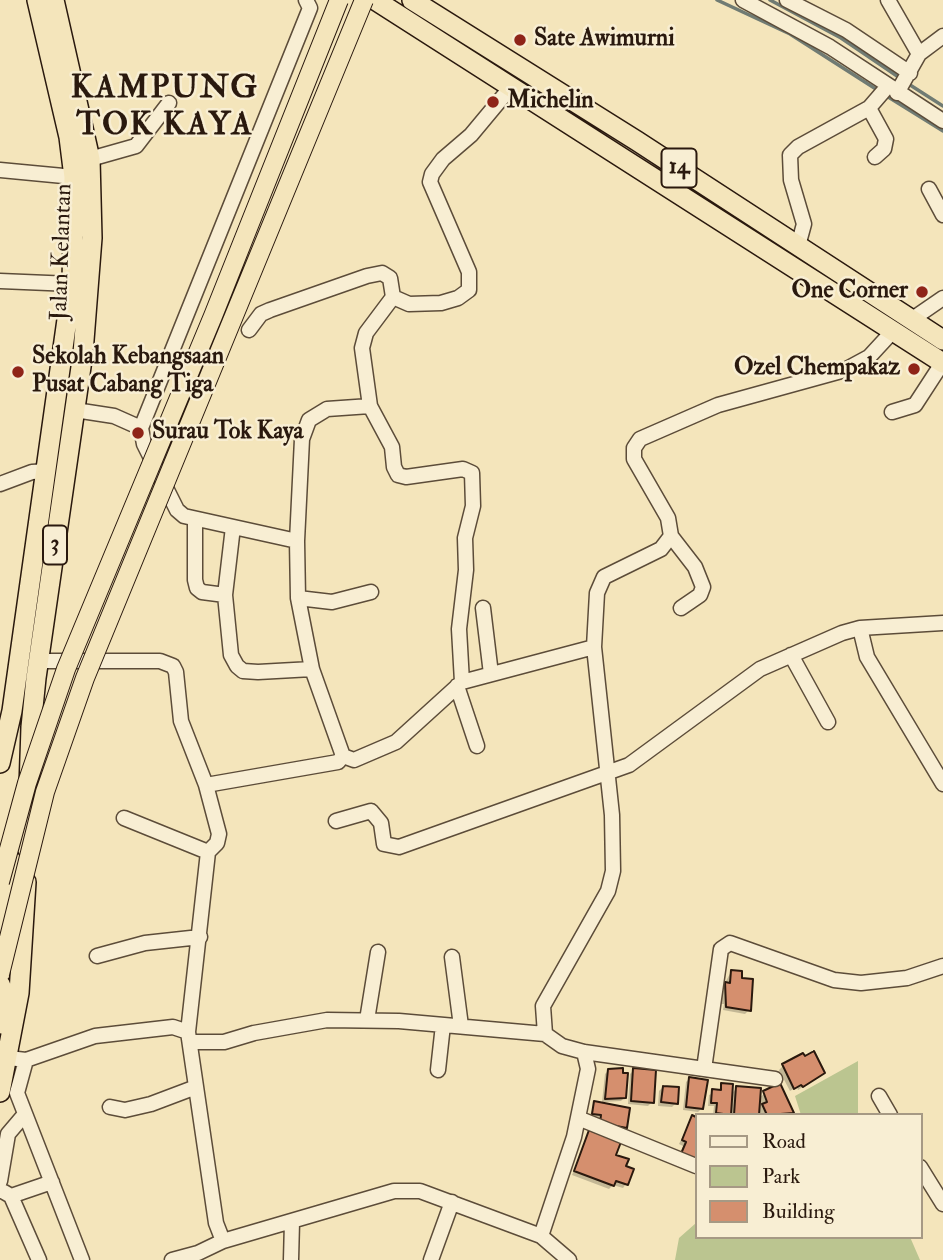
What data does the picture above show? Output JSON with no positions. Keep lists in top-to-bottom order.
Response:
{
  "streets": {
    "highway": ["14", "Jalan Kelantan", "3"]
  },
  "districts": ["KAMPUNG TOK KAYA"],
  "places": [
    "Sate Awimurni",
    "Michelin",
    "One Corner",
    "Ozel Chempakaz",
    "Sekolah Kebangsaan Pusat Cabang Tiga",
    "Surau Tok Kaya"
  ],
  "legend": ["Road", "Park", "Building"]
}
